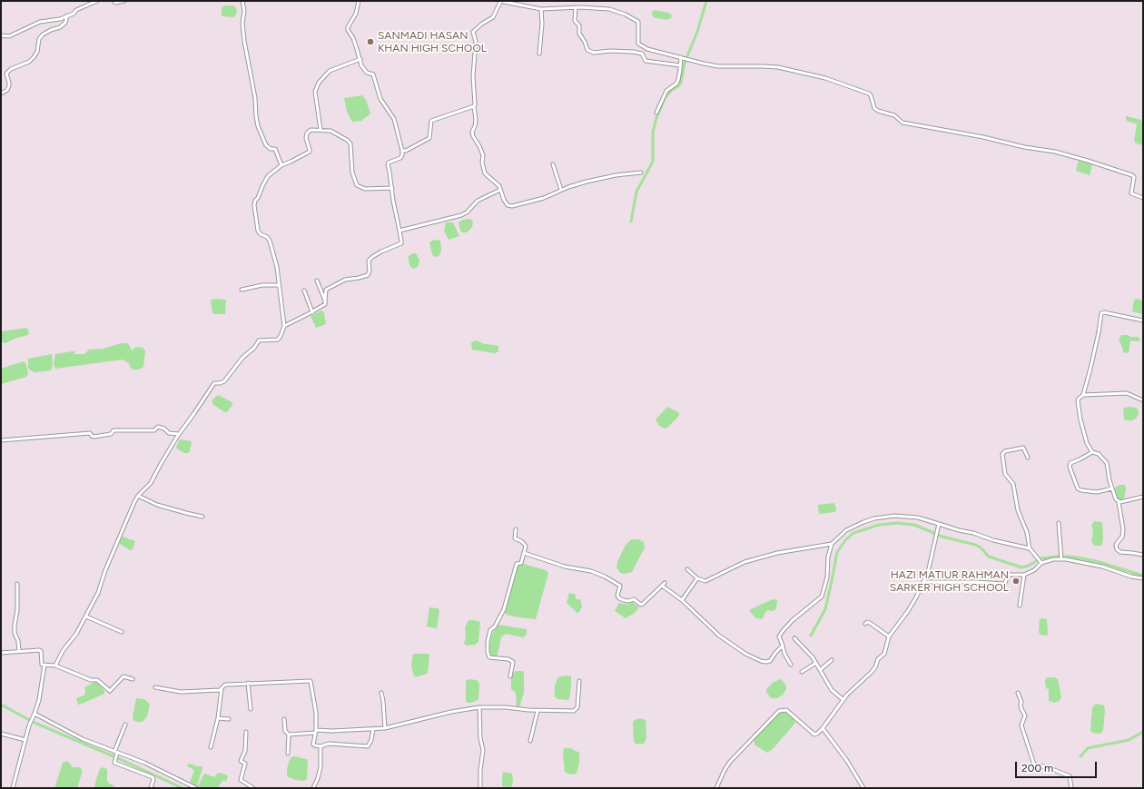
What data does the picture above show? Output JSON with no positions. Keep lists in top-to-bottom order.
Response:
{
  "places": ["SANMADI HASAN KHAN HIGH SCHOOL", "HAZI MATIUR RAHMAN SARKER HIGH SCHOOL"],
  "scale_bar": "200 m"
}
